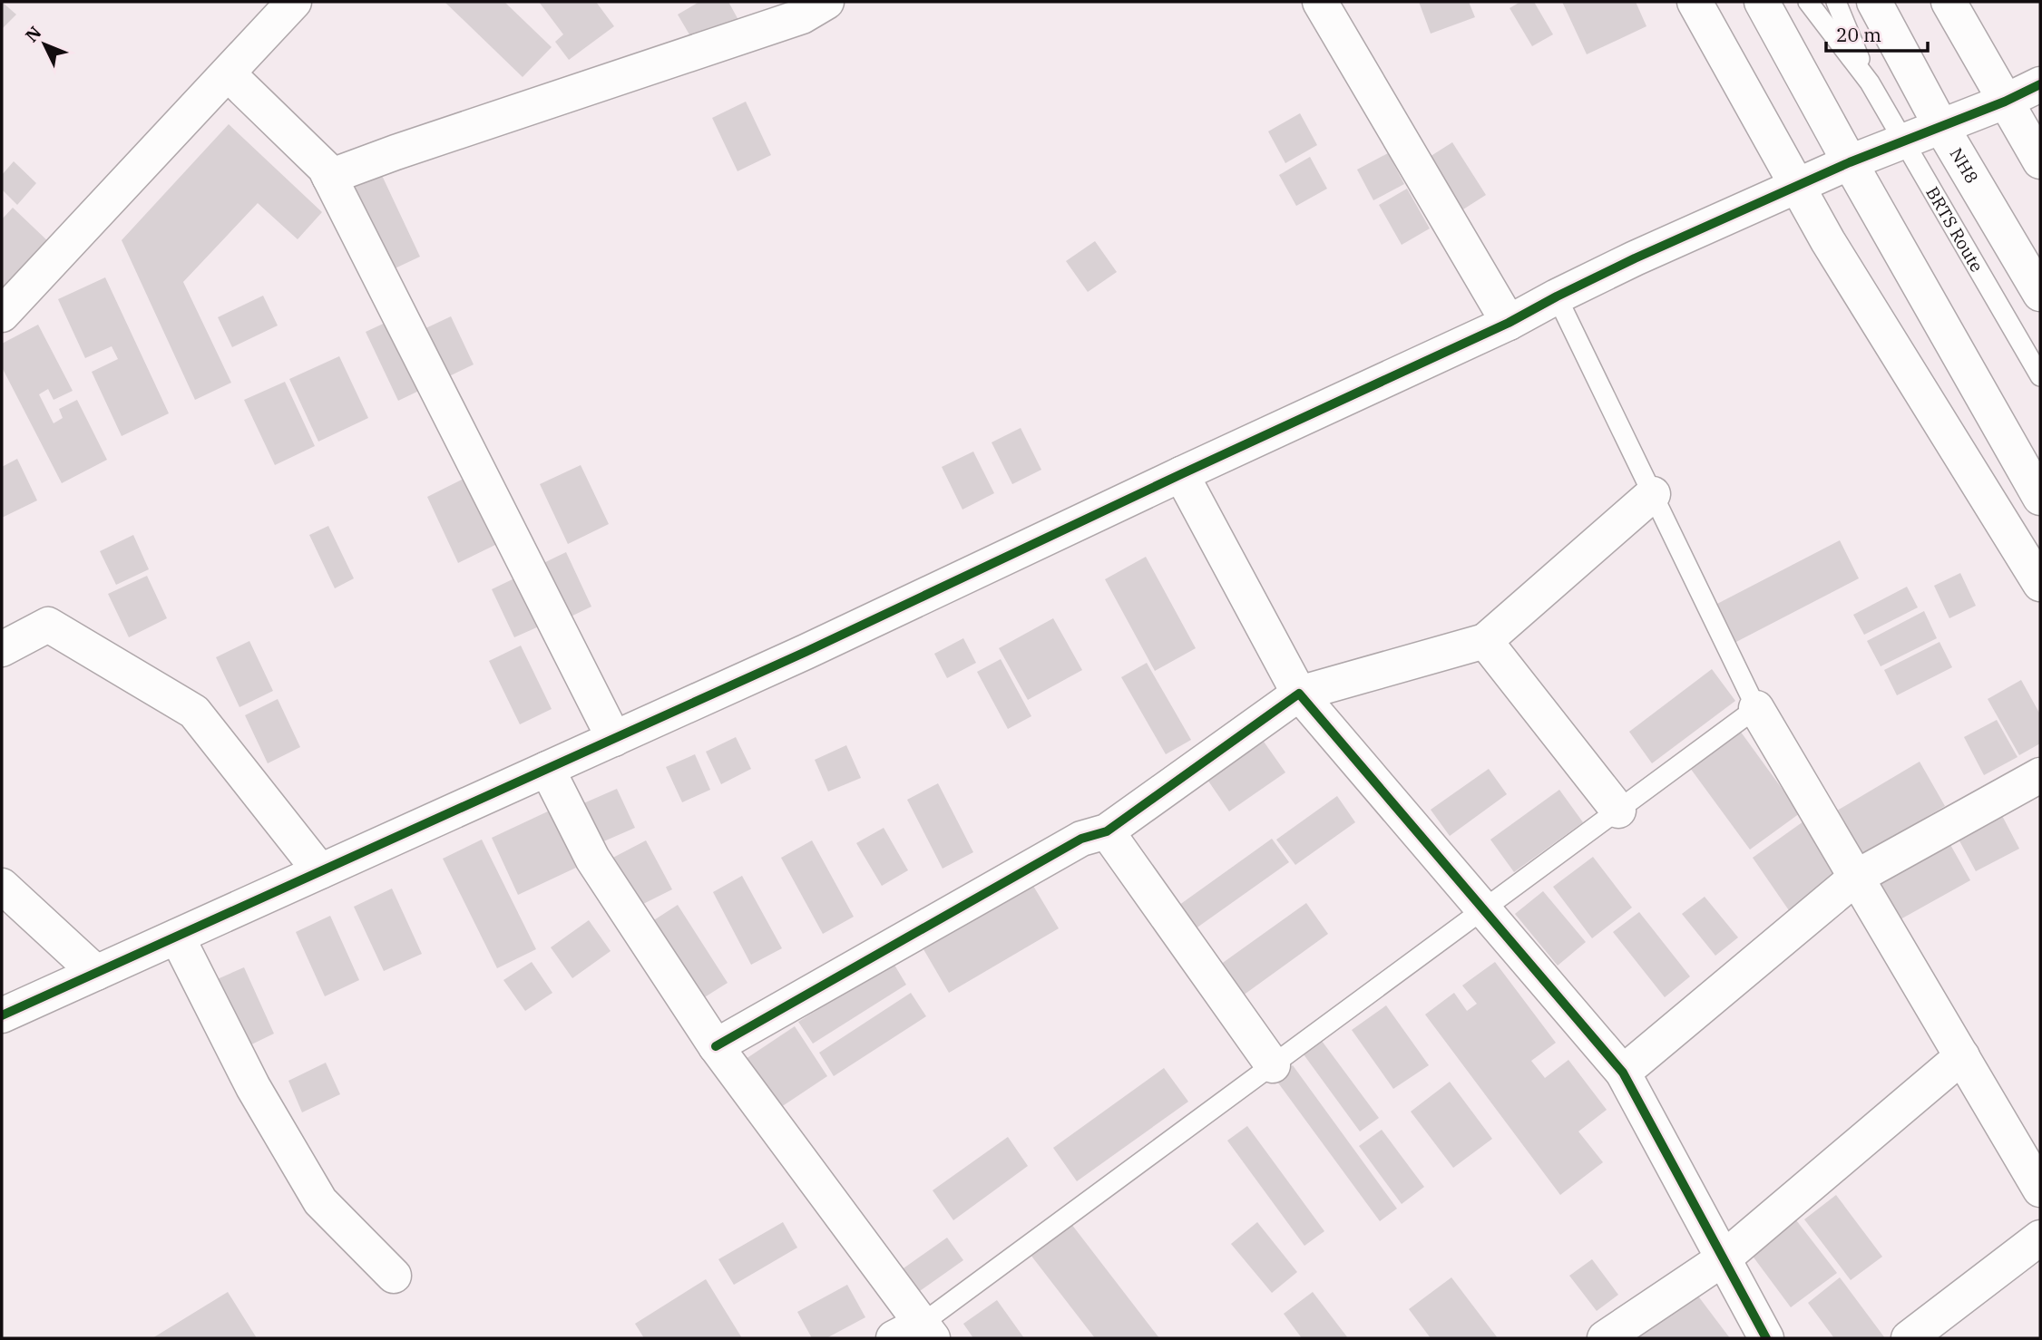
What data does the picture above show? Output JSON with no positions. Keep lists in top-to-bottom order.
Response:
{
  "streets": {
    "street": ["NH8"],
    "lane": ["BRTS Route"]
  },
  "scale_bar": "20 m",
  "north": "top left"
}
